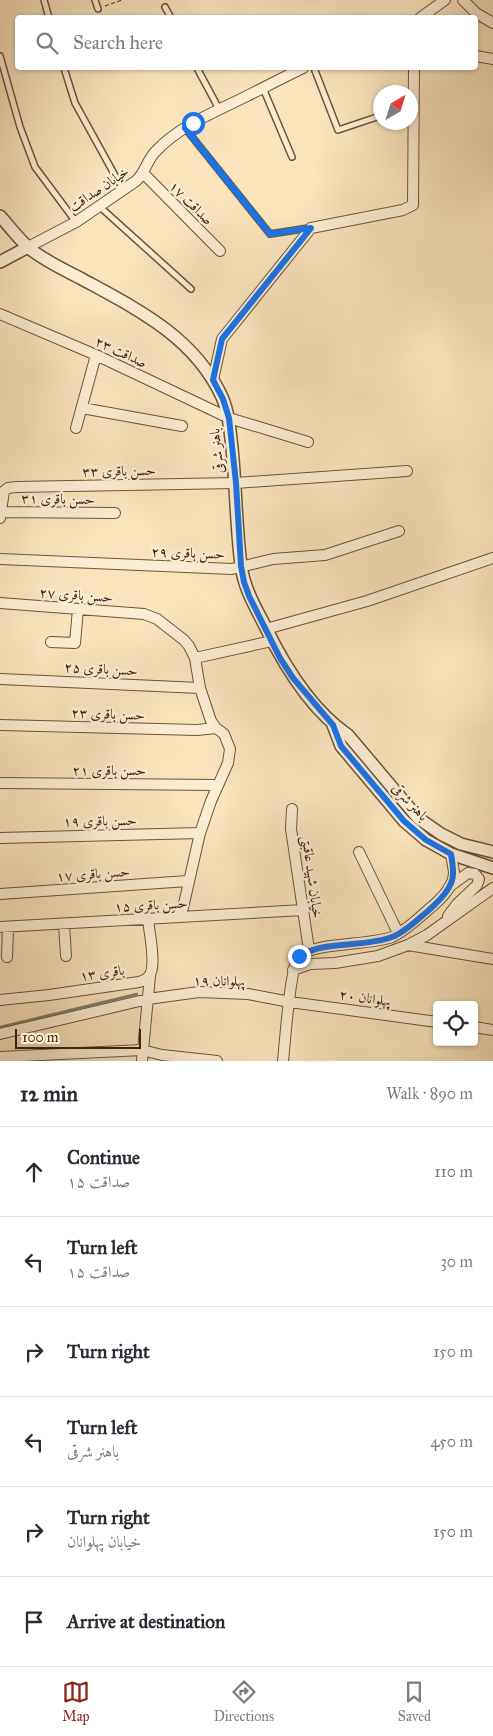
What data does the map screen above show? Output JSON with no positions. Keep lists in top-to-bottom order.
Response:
{
  "streets": {
    "street": [
      "خیابان صداقت",
      "صداقت ۱۷",
      "صداقت ۲۳",
      "باهنر شرقی",
      "حسن باقری ۳۳",
      "حسن باقری ۳۱",
      "حسن باقری ۲۹",
      "حسن باقری ۲۷",
      "حسن باقری ۲۵",
      "حسن باقری ۲۳",
      "حسن باقری ۲۱",
      "حسن باقری ۱۹",
      "حسن باقری ۱۷",
      "خیابان شهید عاقبتی",
      "حسن باقری ۱۵",
      "باقری ۱۳",
      "پهلوانان ۱۹",
      "پهلوانان ۲۰"
    ]
  },
  "crossings": [
    ["خیابان صداقت", "صداقت ۱۷"],
    ["خیابان صداقت", "باهنر شرقی"],
    ["صداقت ۲۳", "باهنر شرقی"],
    ["باهنر شرقی", "حسن باقری ۳۳"],
    ["باهنر شرقی", "حسن باقری ۲۹"],
    ["خیابان شهید عاقبتی", "حسن باقری ۱۵"],
    ["پهلوانان ۱۹", "پهلوانان ۲۰"]
  ],
  "scale_bar": "100 m",
  "north": "top right",
  "page": {
    "search": "Search here",
    "scale": "100 m",
    "heading": ["12 min", "Walk · 890 m"],
    "list": [
      ["Continue", "صداقت ۱۵", "110 m"],
      ["Turn left", "صداقت ۱۵", "30 m"],
      ["Turn right", "150 m"],
      ["Turn left", "باهنر شرقی", "450 m"],
      ["Turn right", "خیابان پهلوانان", "150 m"],
      "Arrive at destination"
    ],
    "nav": ["Map", "Directions", "Saved"]
  }
}
